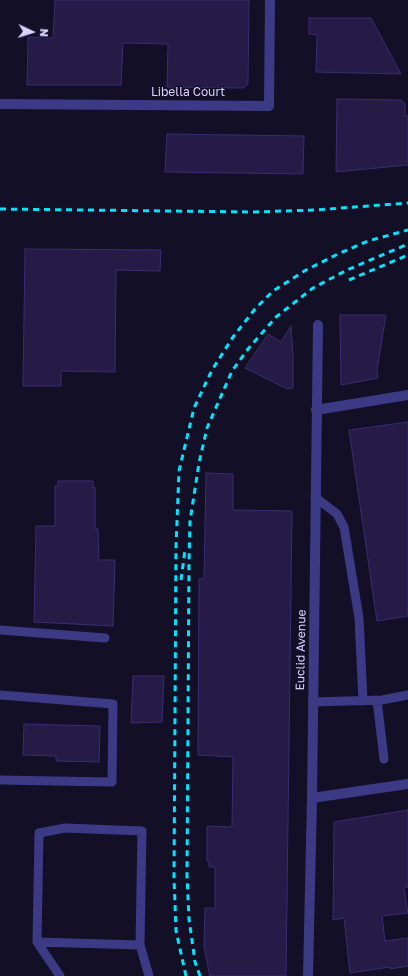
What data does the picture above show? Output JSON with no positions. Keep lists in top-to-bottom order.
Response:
{
  "streets": {
    "street": ["Libella Court", "Euclid Avenue"]
  },
  "north": "right"
}
